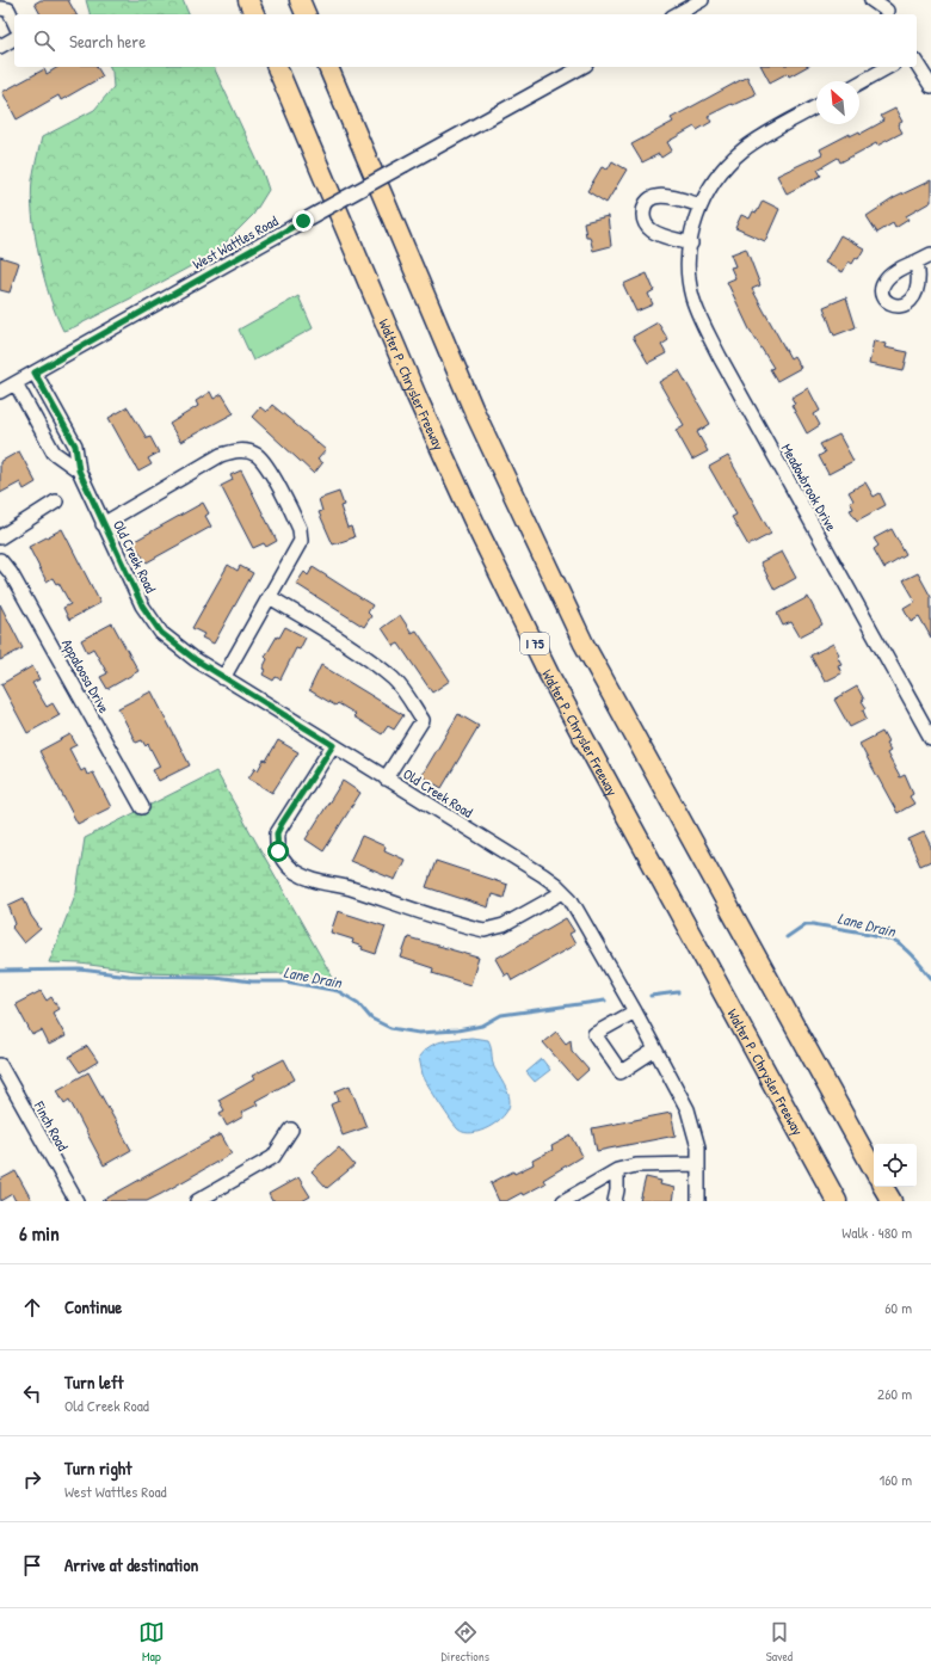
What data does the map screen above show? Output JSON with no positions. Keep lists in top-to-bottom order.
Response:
{
  "streets": {
    "highway": ["Walter P. Chrysler Freeway", "I 75"],
    "street": [
      "West Wattles Road",
      "Meadowbrook Drive",
      "Old Creek Road",
      "Appaloosa Drive",
      "Finch Road"
    ]
  },
  "crossings": [
    ["West Wattles Road", "Old Creek Road"]
  ],
  "water": ["Lane Drain"],
  "north": "top left",
  "page": {
    "search": "Search here",
    "heading": ["6 min", "Walk · 480 m"],
    "list": [
      ["Continue", "60 m"],
      ["Turn left", "Old Creek Road", "260 m"],
      ["Turn right", "West Wattles Road", "160 m"],
      "Arrive at destination"
    ],
    "nav": ["Map", "Directions", "Saved"]
  }
}
